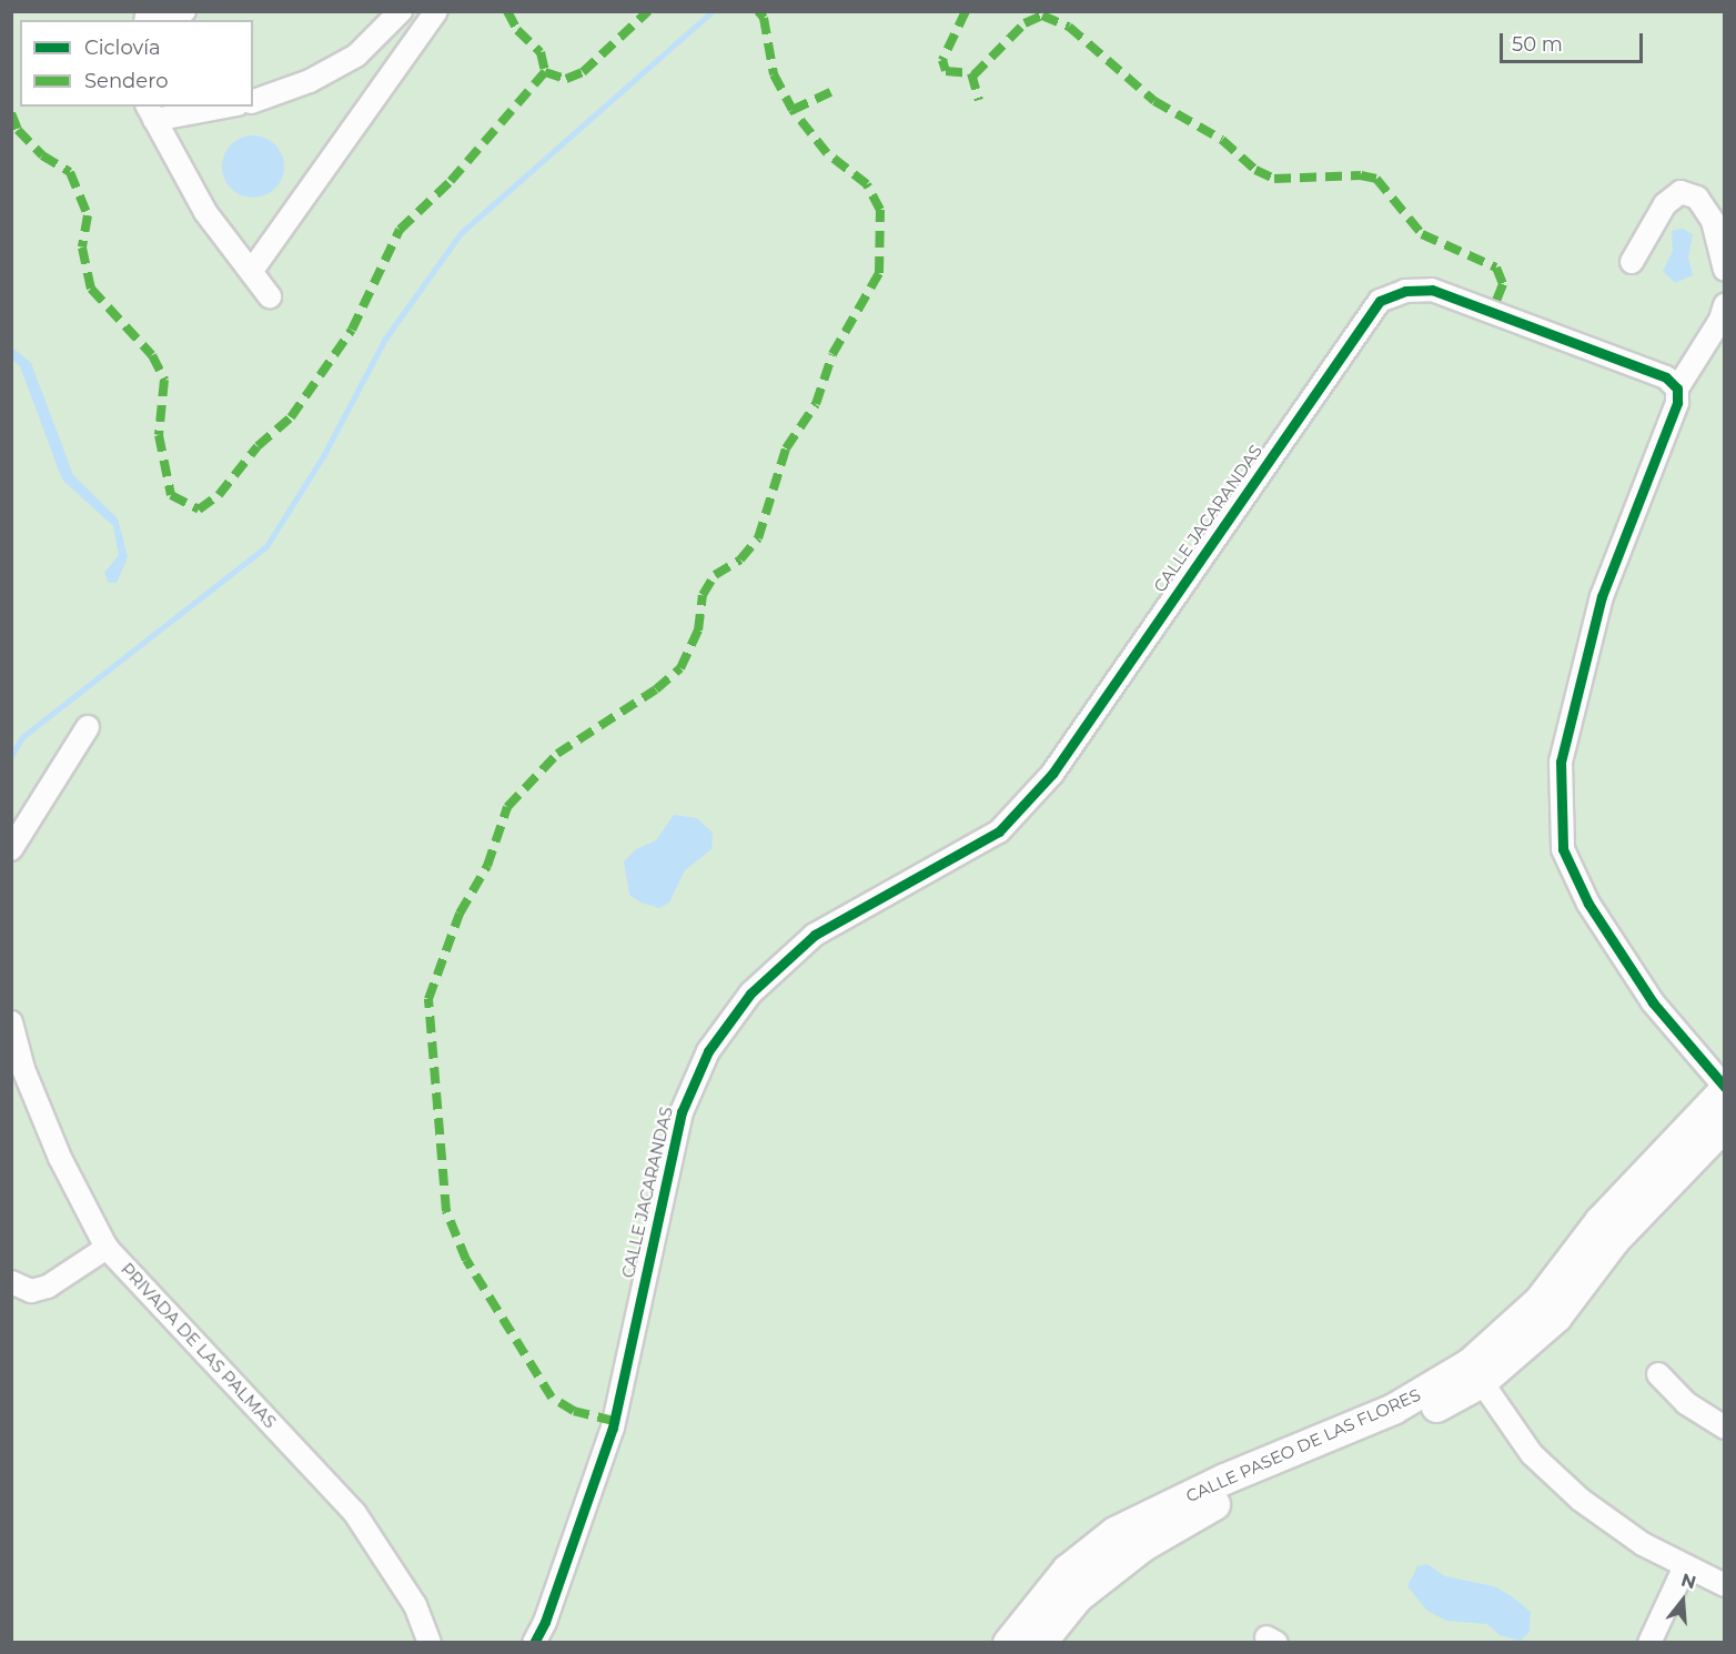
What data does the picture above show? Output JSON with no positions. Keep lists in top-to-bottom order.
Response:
{
  "streets": {
    "street": ["CALLE JACARANDAS", "PRIVADA DE LAS PALMAS", "CALLE PASEO DE LAS FLORES"]
  },
  "legend": ["Ciclovía", "Sendero"],
  "scale_bar": "50 m",
  "north": "top"
}
